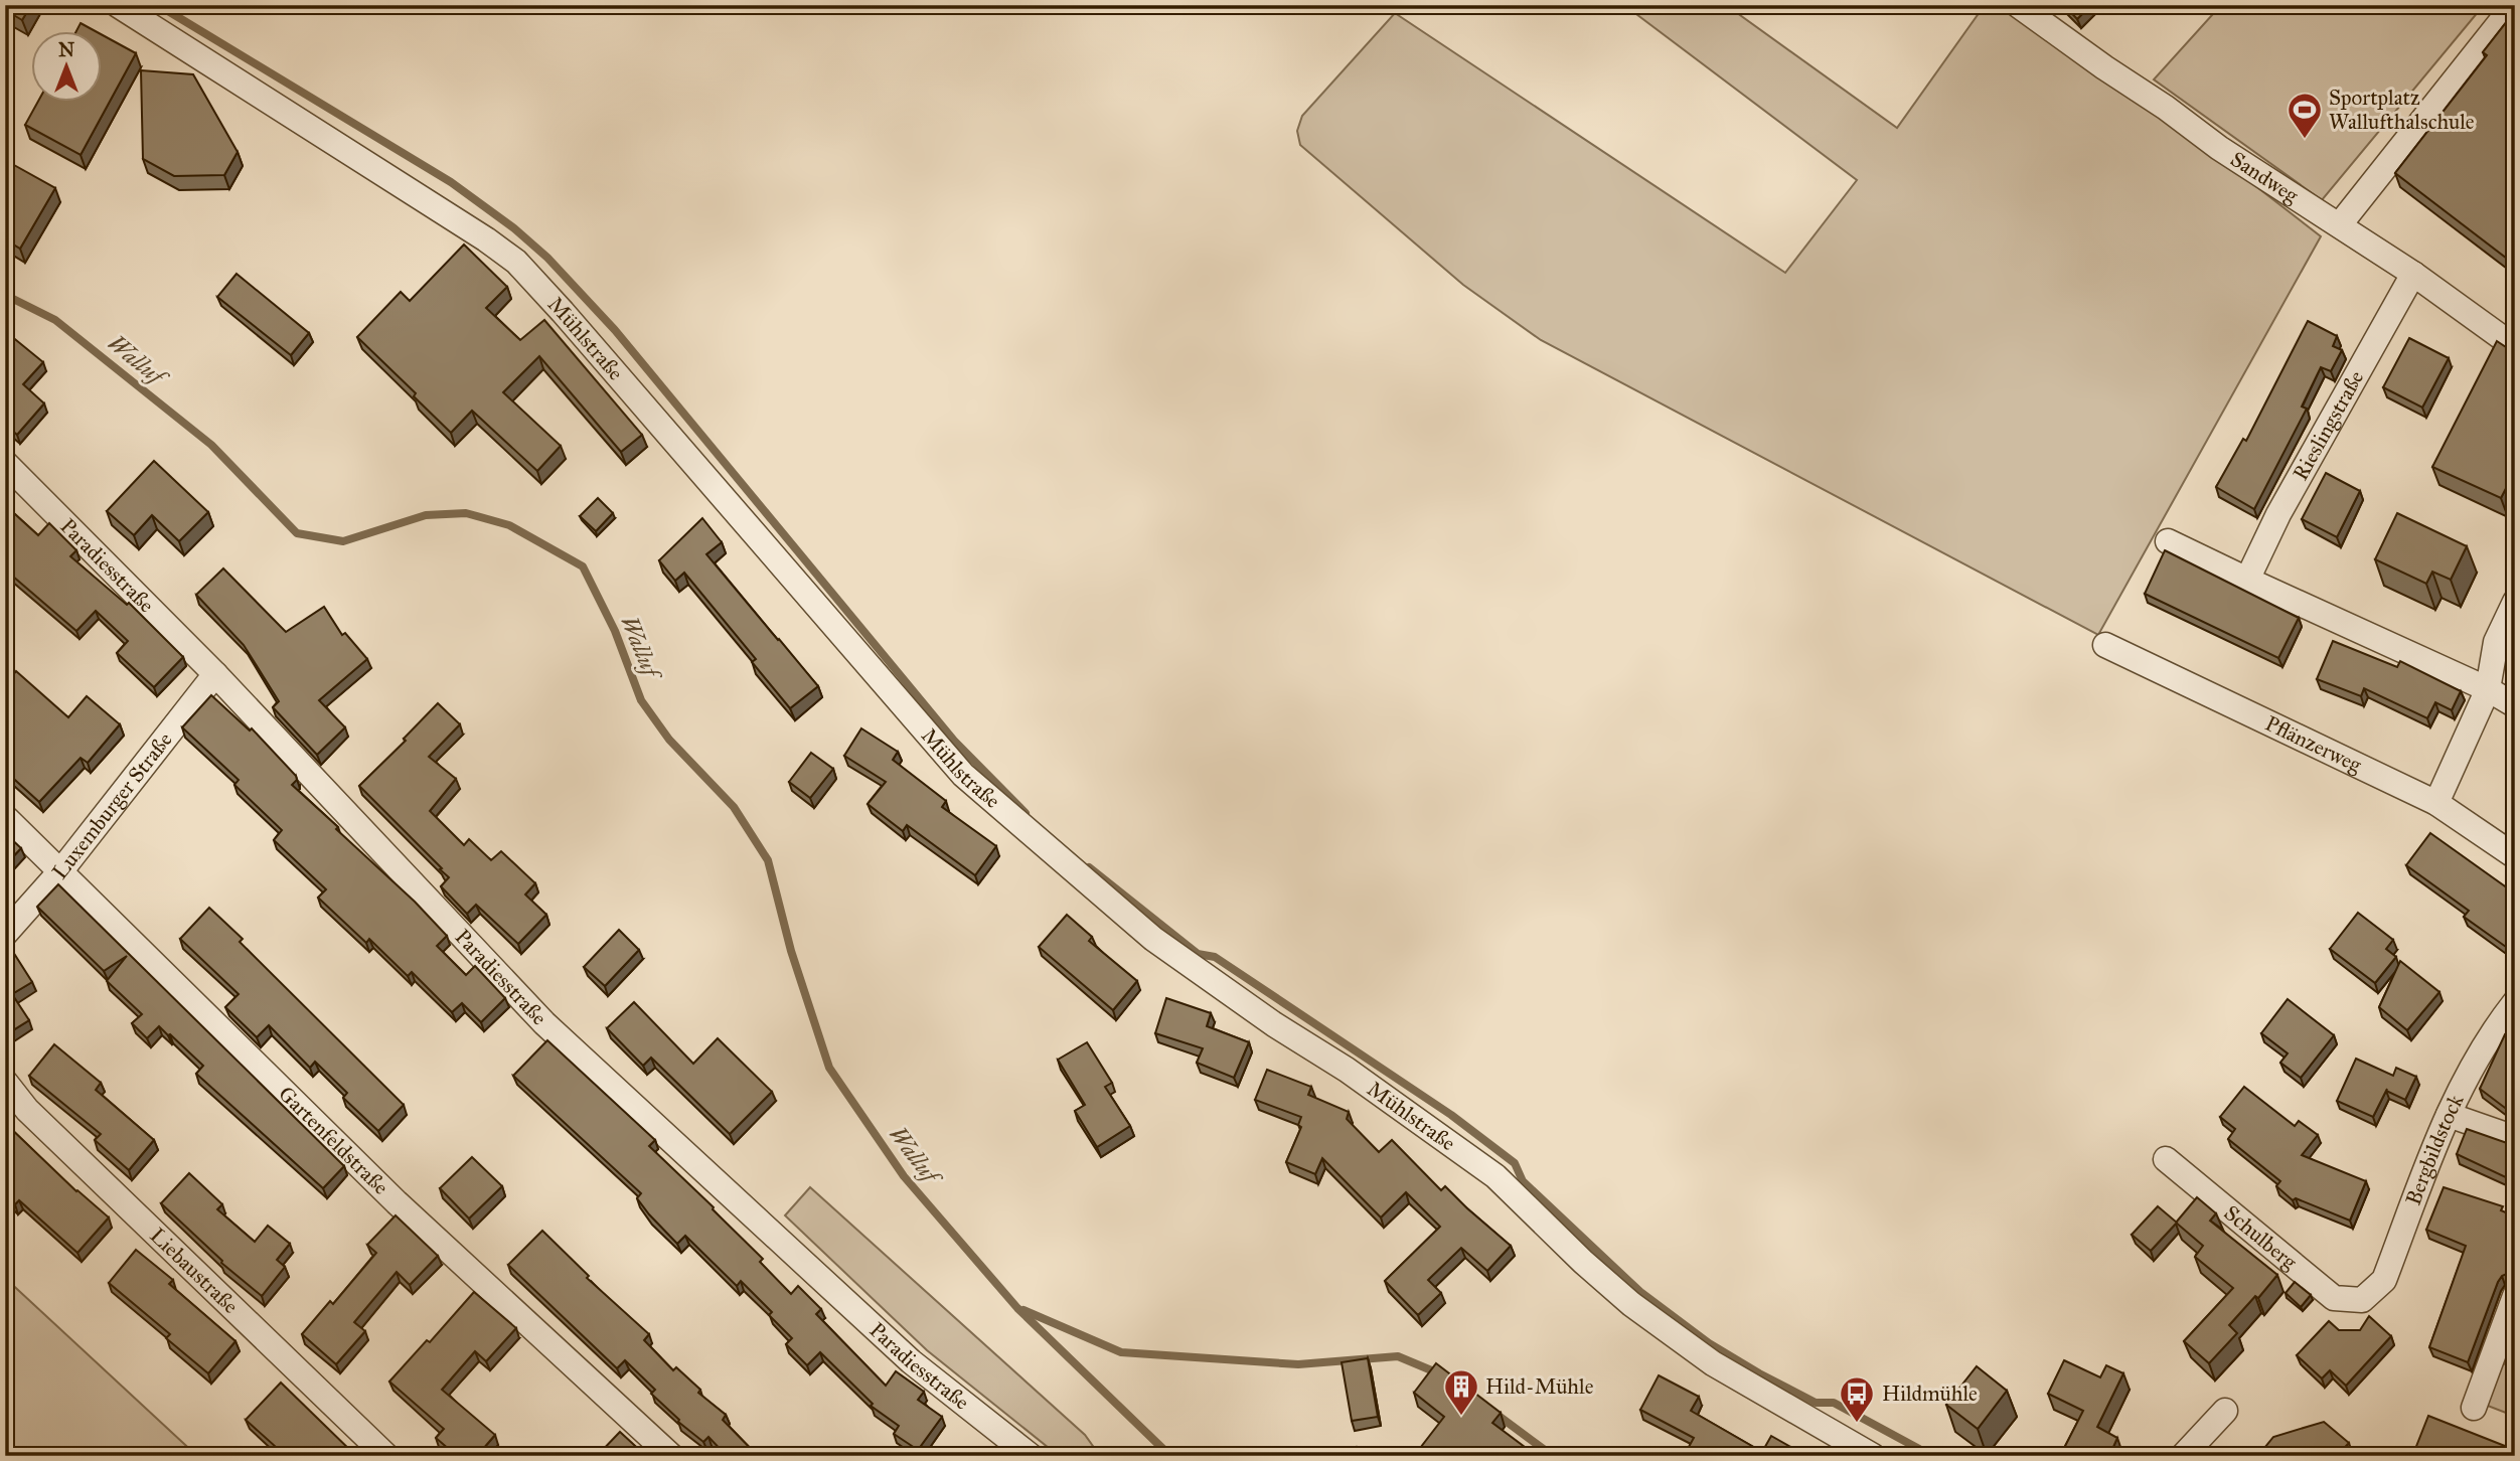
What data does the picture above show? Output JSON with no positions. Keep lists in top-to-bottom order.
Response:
{
  "streets": {
    "street": [
      "Sandweg",
      "Mühlstraße",
      "Rieslingstraße",
      "Paradiesstraße",
      "Pflänzerweg",
      "Luxemburger Straße",
      "Gartenfeldstraße",
      "Bergbildstock",
      "Schulberg",
      "Liebaustraße"
    ]
  },
  "crossings": [
    ["Sandweg", "Rieslingstraße"],
    ["Paradiesstraße", "Luxemburger Straße"],
    ["Luxemburger Straße", "Gartenfeldstraße"],
    ["Bergbildstock", "Schulberg"]
  ],
  "water": ["Walluf"],
  "places": {
    "sports": ["Sportplatz Wallufthalschule"],
    "building": ["Hild-Mühle"],
    "bus stop": ["Hildmühle"]
  },
  "north": "top"
}
